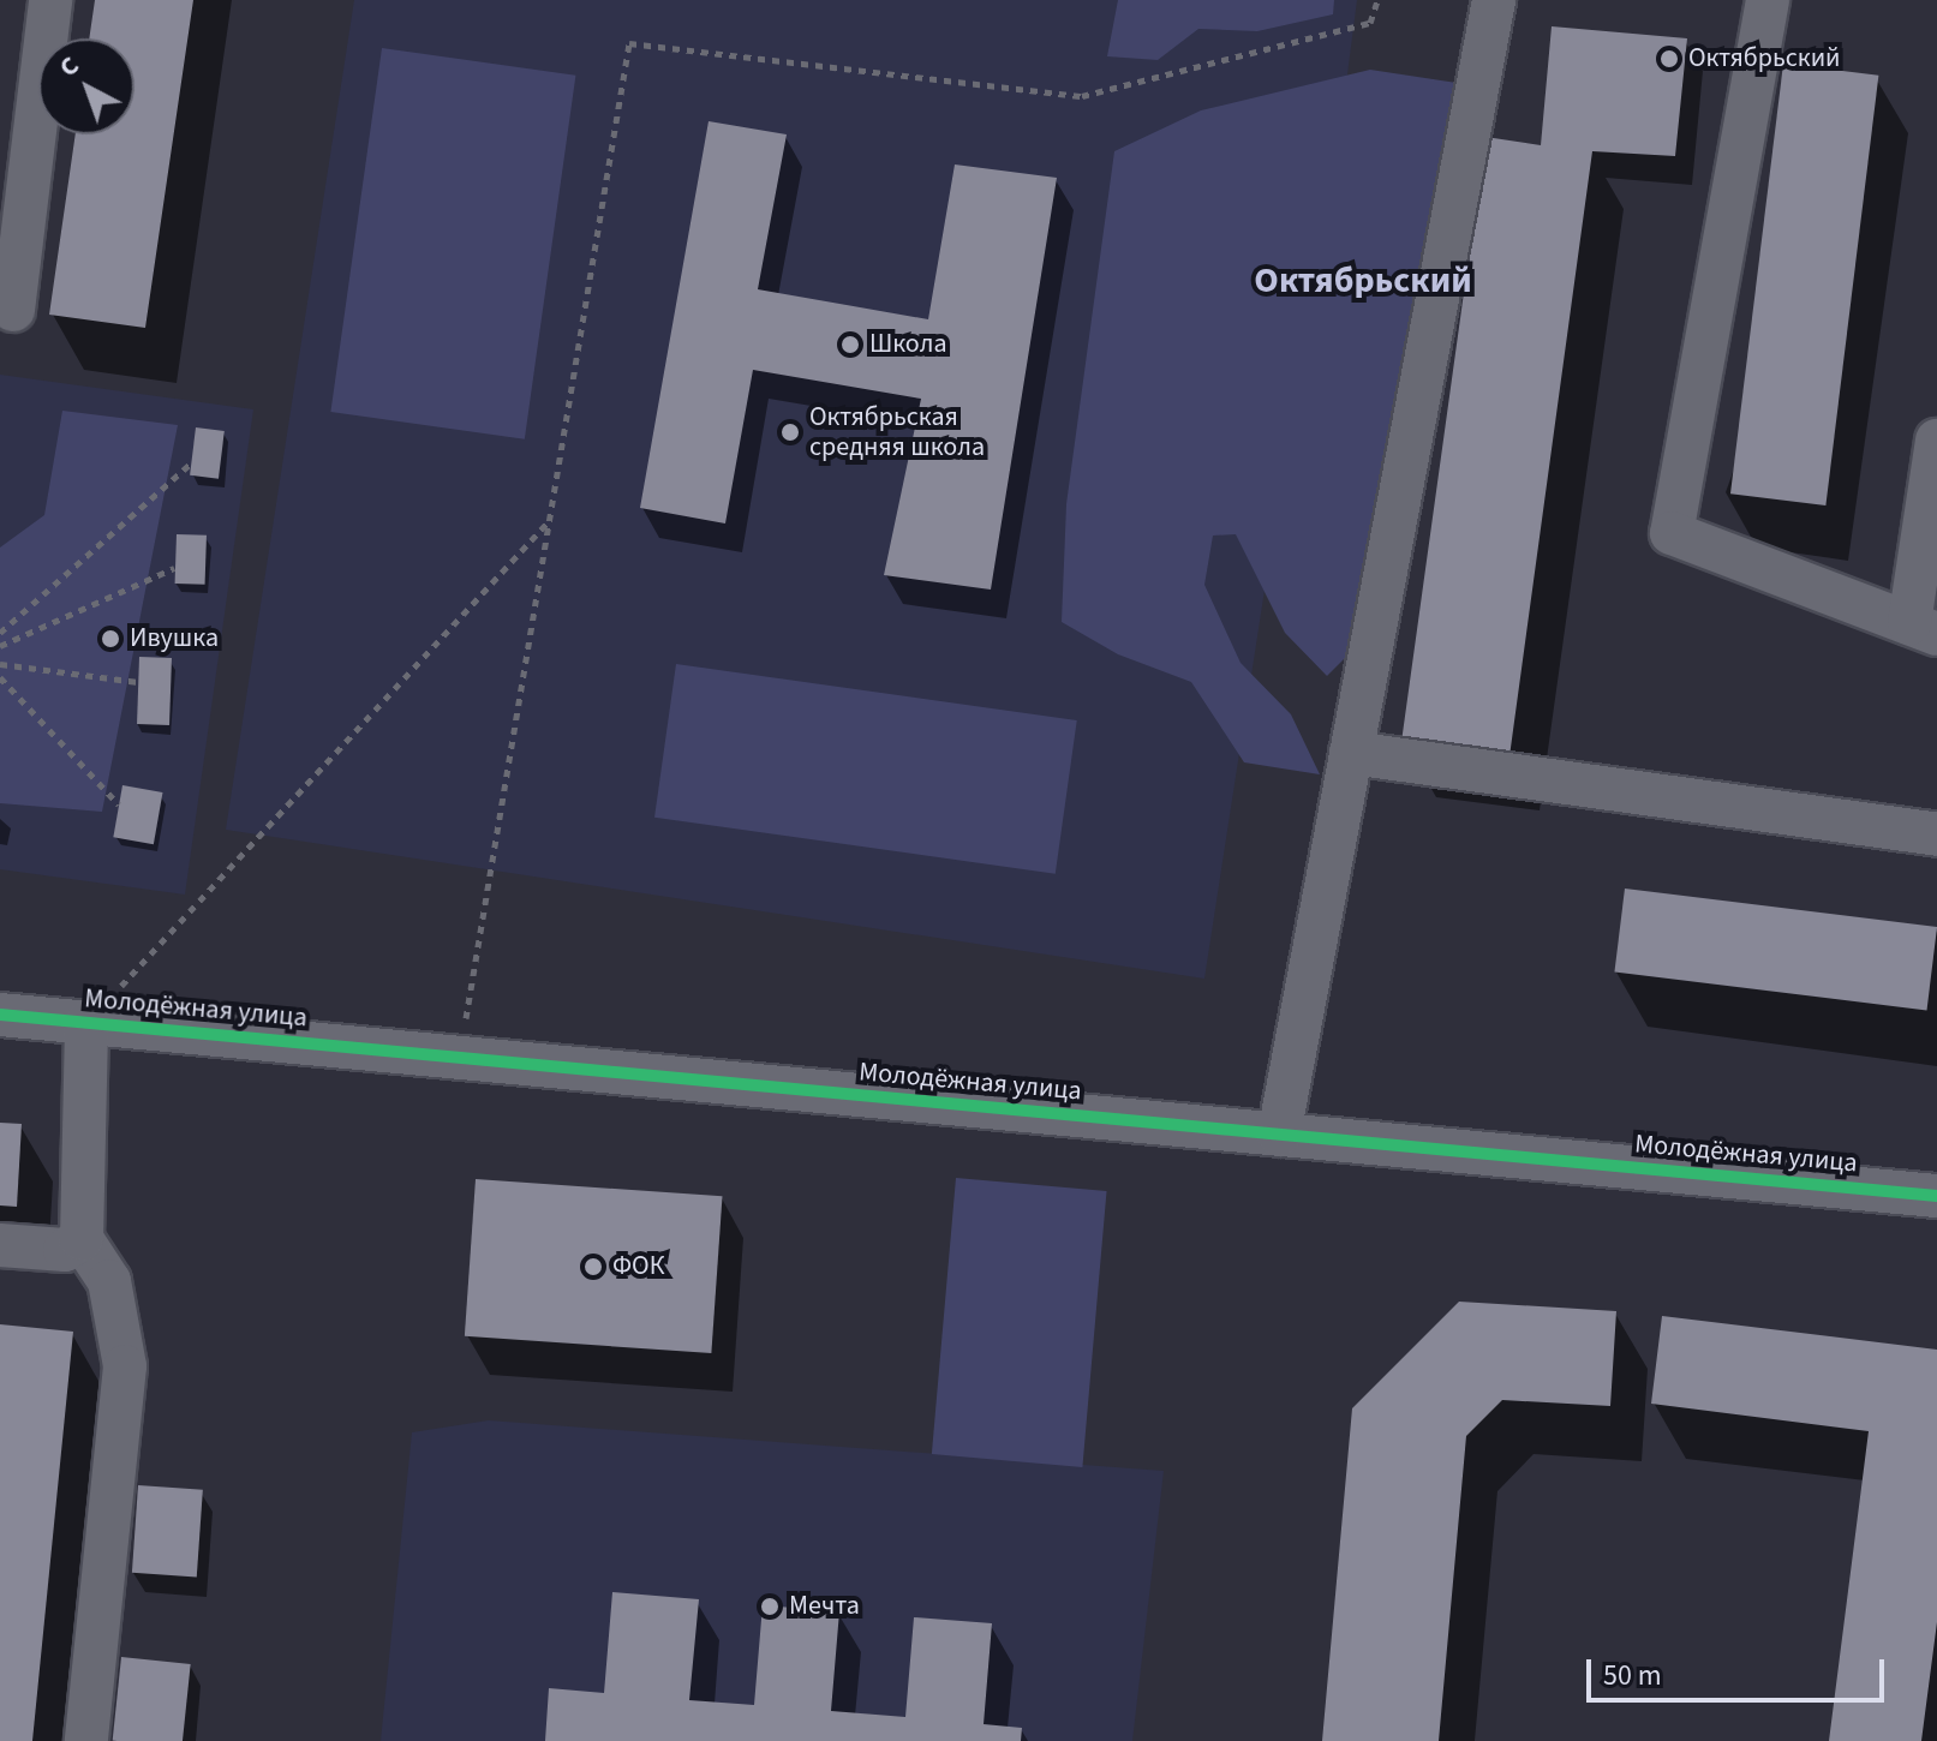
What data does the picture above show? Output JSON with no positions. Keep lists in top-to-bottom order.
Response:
{
  "streets": {
    "street": ["Молодёжная улица"]
  },
  "districts": ["Октябрьский"],
  "places": [
    "Октябрьский",
    "Школа",
    "Октябрьская средняя школа",
    "Ивушка",
    "ФОК",
    "Мечта"
  ],
  "scale_bar": "50 m",
  "north": "top left"
}
